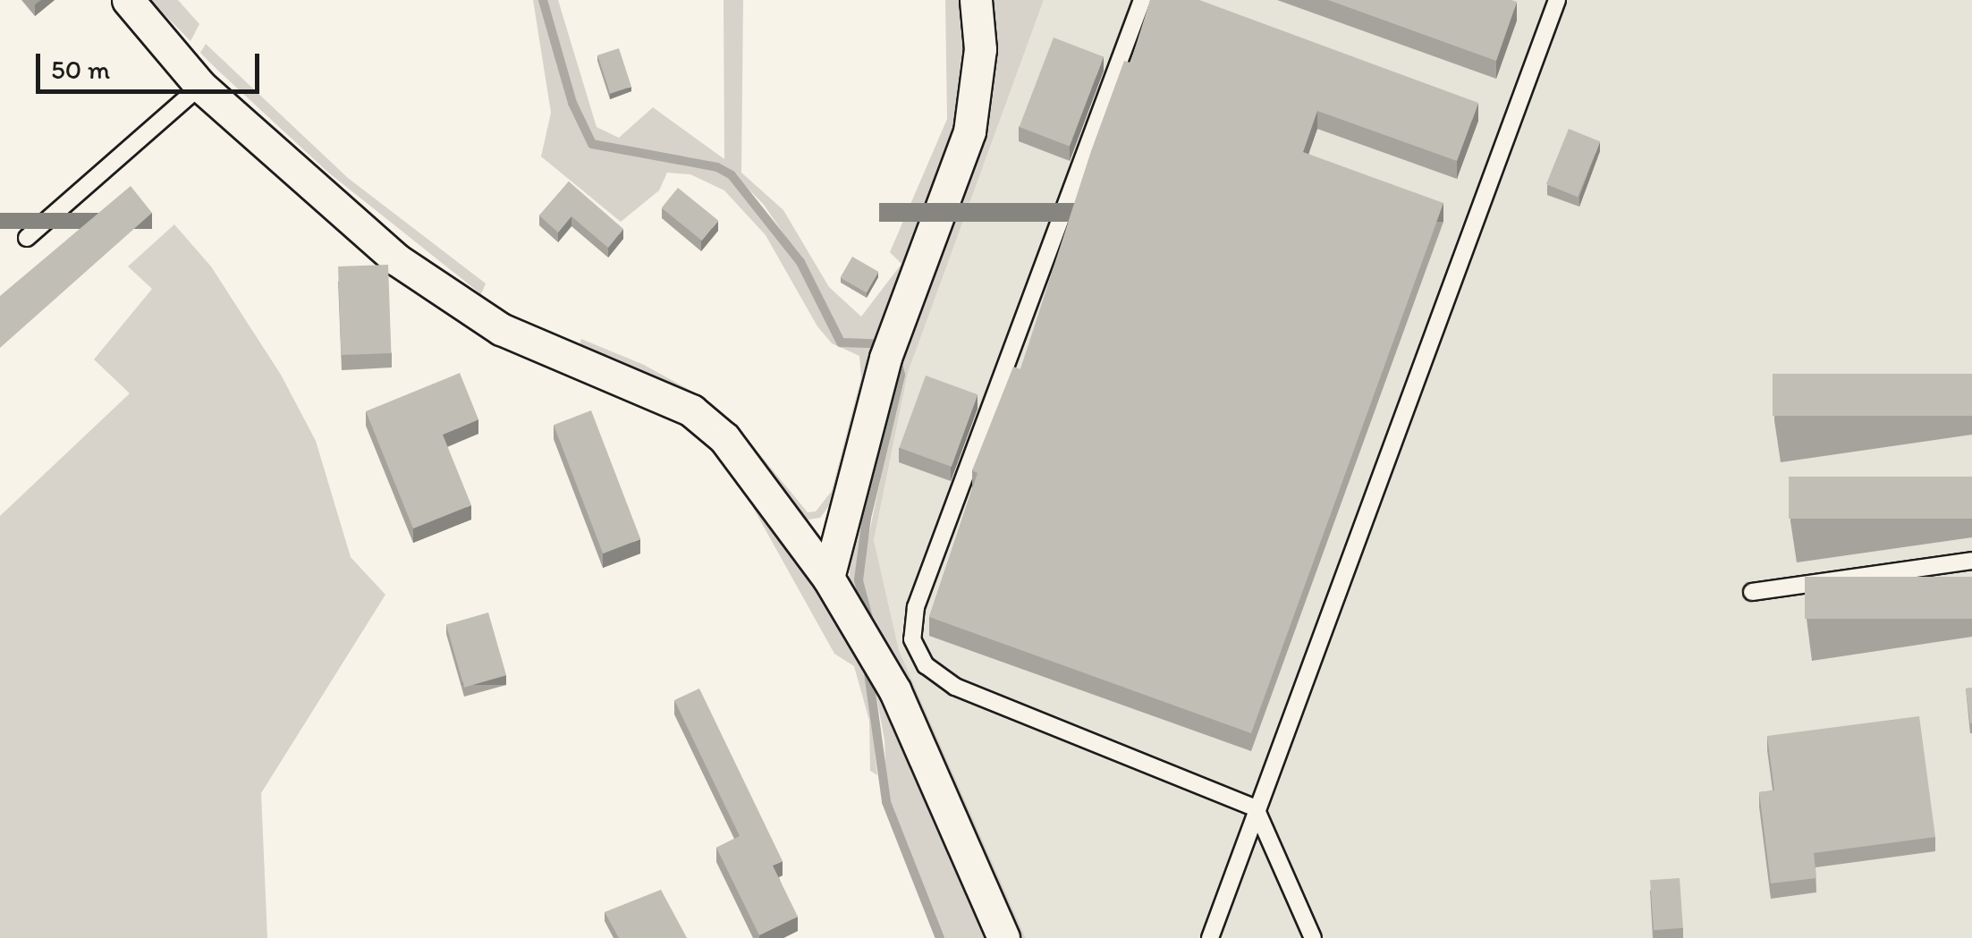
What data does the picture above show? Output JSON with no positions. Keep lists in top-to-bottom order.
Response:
{
  "scale_bar": "50 m"
}
